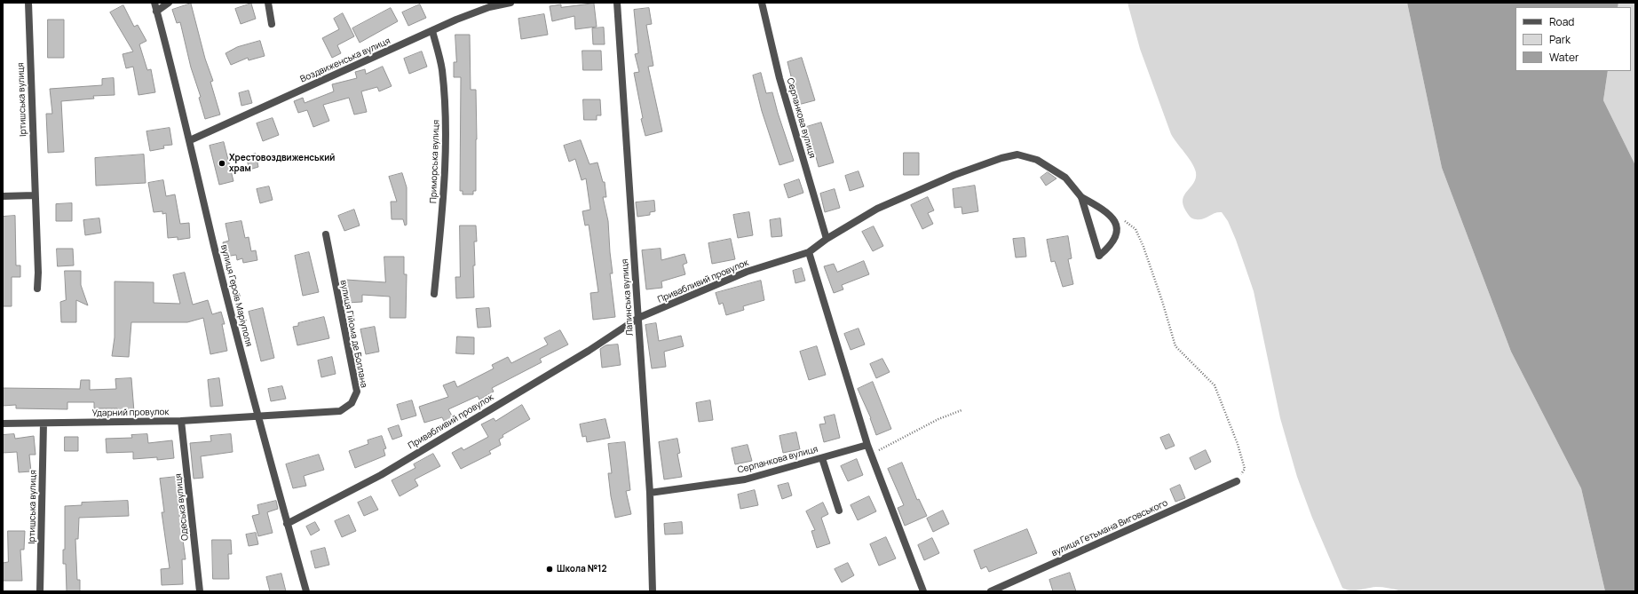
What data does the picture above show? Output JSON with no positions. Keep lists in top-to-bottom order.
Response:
{
  "streets": {
    "street": [
      "Воздвиженська вулиця",
      "Іртишська вулиця",
      "Серпанкова вулиця",
      "Приморська вулиця",
      "Привабливий провулок",
      "вулиця Героїв Маріуполя",
      "Лапинська вулиця",
      "вулиця Гійома де Боплана",
      "Ударний провулок",
      "Одеська вулиця",
      "вулиця Гетьмана Виговського"
    ]
  },
  "crossings": [
    ["Воздвиженська вулиця", "Приморська вулиця"],
    ["Воздвиженська вулиця", "вулиця Героїв Маріуполя"],
    ["Іртишська вулиця", "Ударний провулок"],
    ["Серпанкова вулиця", "Привабливий провулок"],
    ["Серпанкова вулиця", "Лапинська вулиця"],
    ["Привабливий провулок", "вулиця Героїв Маріуполя"],
    ["Привабливий провулок", "Лапинська вулиця"],
    ["вулиця Героїв Маріуполя", "вулиця Гійома де Боплана"],
    ["вулиця Героїв Маріуполя", "Ударний провулок"],
    ["вулиця Гійома де Боплана", "Ударний провулок"],
    ["Ударний провулок", "Одеська вулиця"]
  ],
  "places": ["Хрестовоздвиженський храм", "Школа №12"],
  "legend": ["Road", "Park", "Water"]
}
